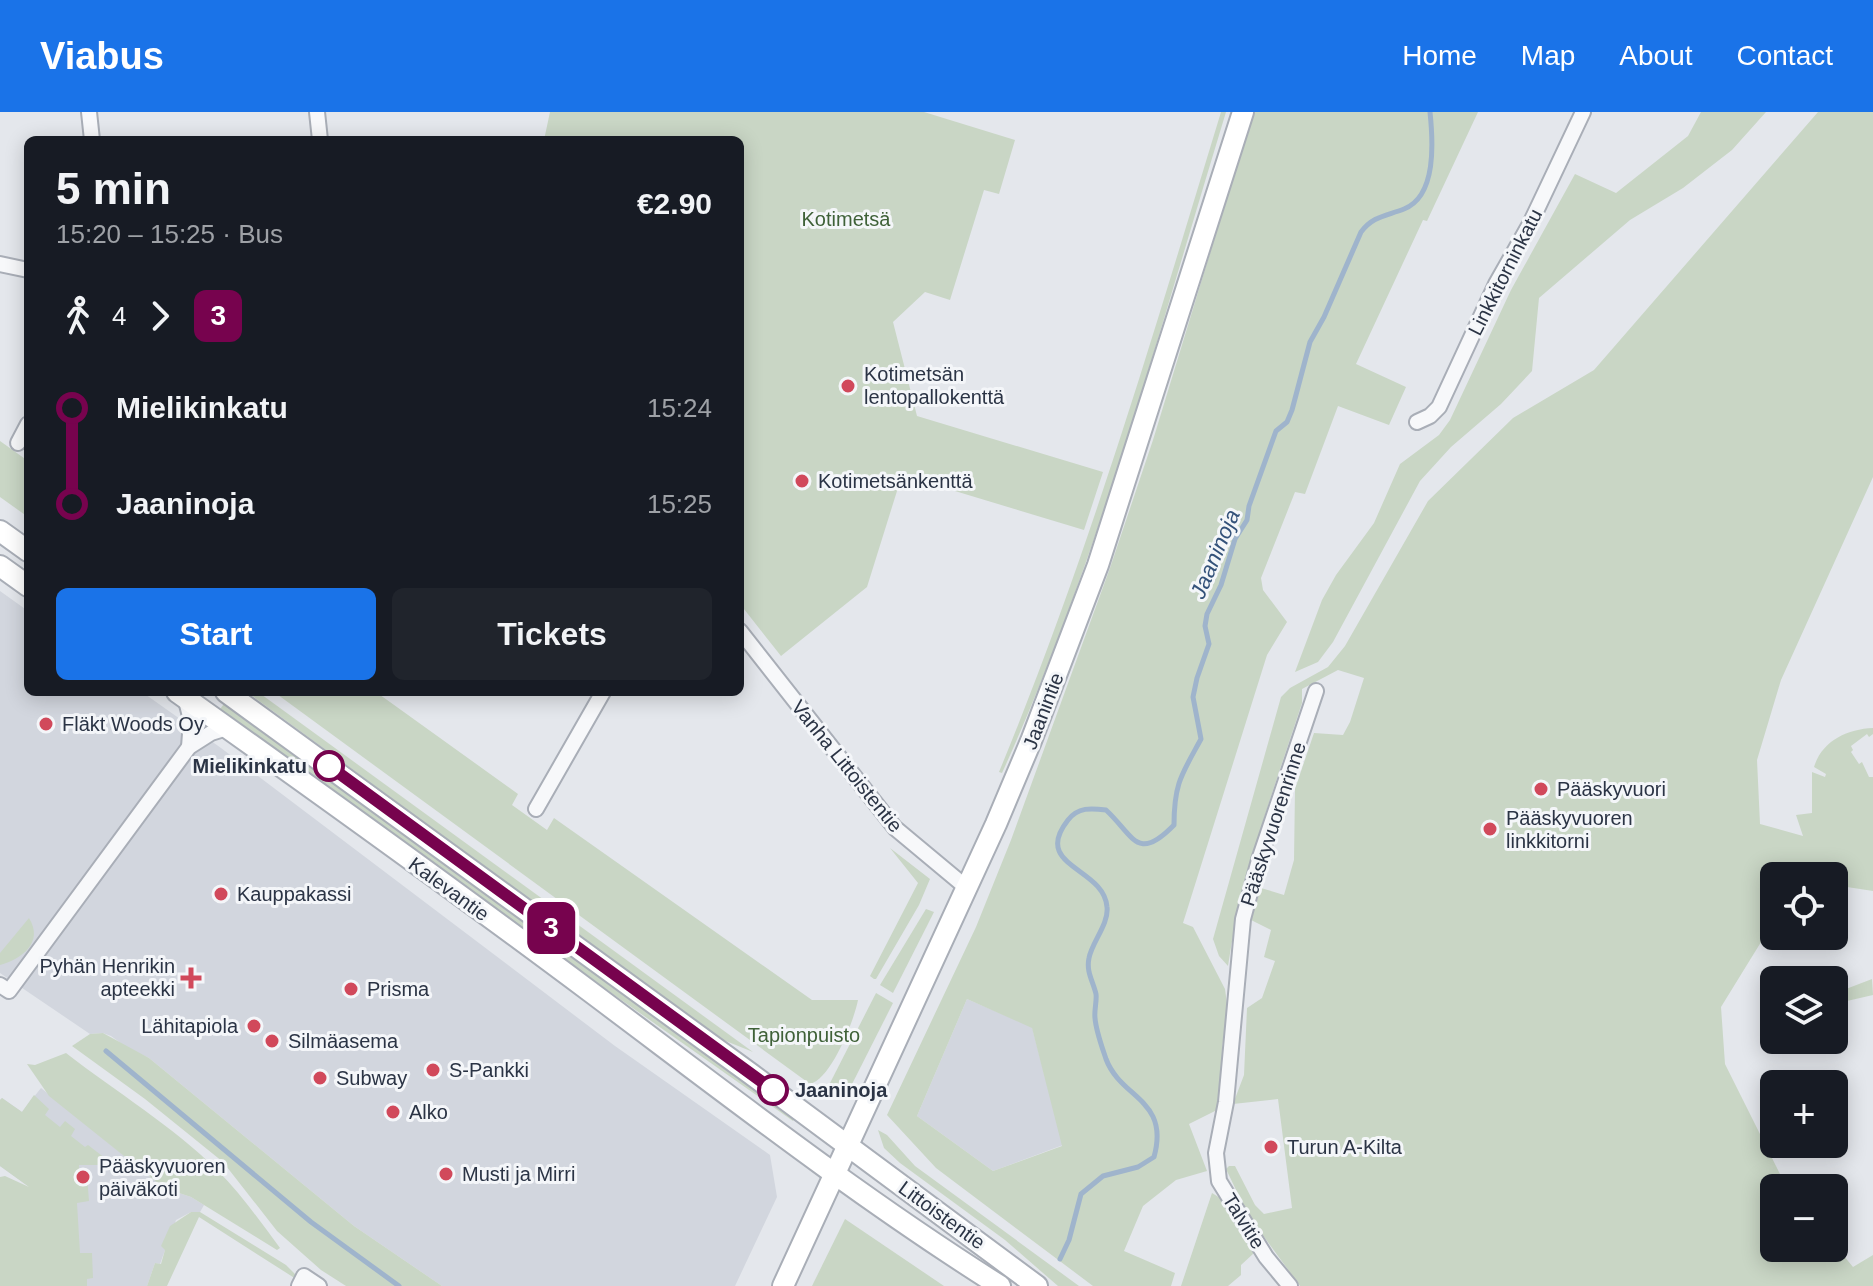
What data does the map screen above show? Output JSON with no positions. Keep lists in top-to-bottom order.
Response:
{
  "streets": {
    "main road": ["Jaanintie", "Kalevantie", "Littoistentie"],
    "street": [
      "Linkkitorninkatu",
      "Vanha Littoistentie",
      "Pääskyvuorenrinne",
      "Talvitie"
    ]
  },
  "crossings": [
    ["Jaanintie", "Vanha Littoistentie"],
    ["Jaanintie", "Kalevantie"],
    ["Jaanintie", "Littoistentie"],
    ["Pääskyvuorenrinne", "Talvitie"],
    ["Kalevantie", "Littoistentie"]
  ],
  "water": ["Jaaninoja"],
  "parks": ["Kotimetsä", "Tapionpuisto"],
  "places": {
    "other": [
      "Kotimetsän lentopallokenttä",
      "Kotimetsänkenttä",
      "Fläkt Woods Oy",
      "Mielikinkatu",
      "Pääskyvuori",
      "Pääskyvuoren linkkitorni",
      "Kauppakassi",
      "Prisma",
      "Lähitapiola",
      "Silmäasema",
      "S-Pankki",
      "Subway",
      "Jaaninoja",
      "Alko",
      "Turun A-Kilta",
      "Musti ja Mirri",
      "Pääskyvuoren päiväkoti"
    ],
    "health": ["Pyhän Henrikin apteekki"]
  },
  "lines": ["bus line 3"],
  "page": {
    "header": "Viabus",
    "nav": [
      "Home",
      "Map",
      "About",
      "Contact"
    ],
    "on_map": "3",
    "heading": ["5 min", "15:20 – 15:25 · Bus", "€2.90"],
    "legs": ["4", "3"],
    "list": [
      {
        "name": "Mielikinkatu",
        "value": "15:24"
      },
      {
        "name": "Jaaninoja",
        "value": "15:25"
      }
    ],
    "buttons": ["Start", "Tickets"],
    "map_buttons": ["+", "−"]
  }
}
